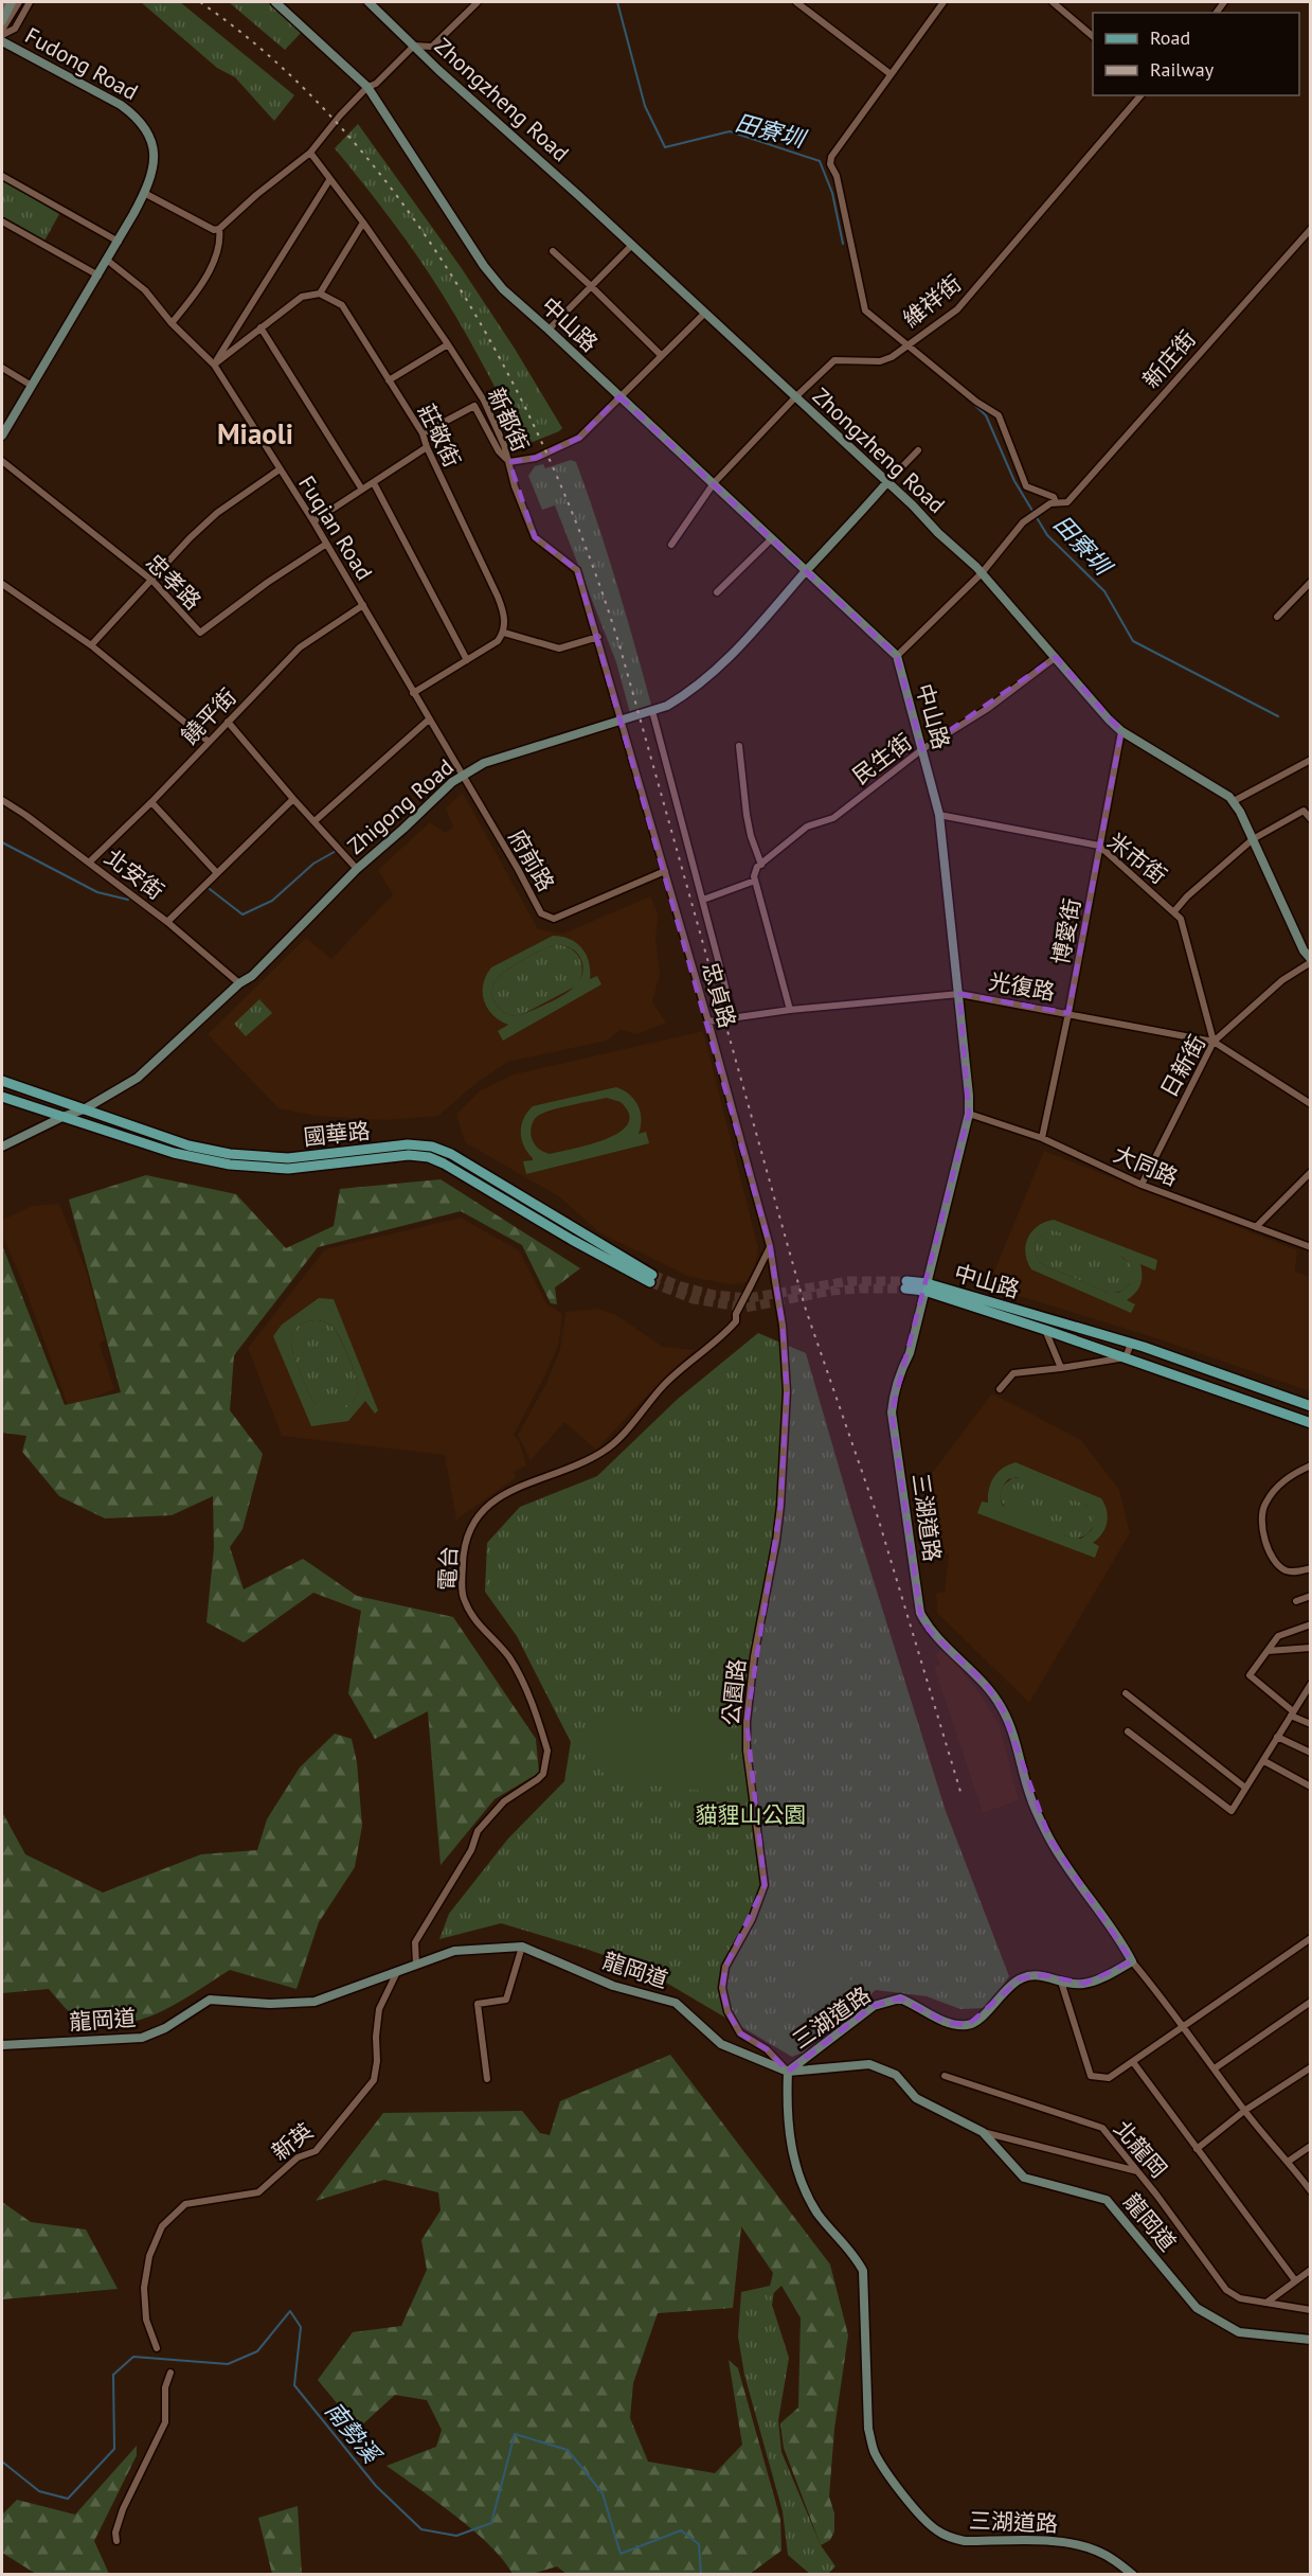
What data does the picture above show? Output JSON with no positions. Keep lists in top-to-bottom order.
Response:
{
  "streets": {
    "main road": ["中山路", "國華路"],
    "street": [
      "Fudong Road",
      "Zhongzheng Road",
      "維祥街",
      "新庄街",
      "新都街",
      "莊敬街",
      "Fuqian Road",
      "忠孝路",
      "饒平街",
      "民生街",
      "Zhigong Road",
      "米市街",
      "府前路",
      "北安街",
      "博愛街",
      "光復路",
      "忠貞路",
      "日新街",
      "大同路",
      "三湖道路",
      "電台",
      "公園路",
      "龍岡道",
      "新英",
      "北龍岡"
    ]
  },
  "crossings": [
    ["Fudong Road", "Fuqian Road"],
    ["Zhongzheng Road", "維祥街"],
    ["Zhongzheng Road", "新庄街"],
    ["Zhongzheng Road", "民生街"],
    ["Zhongzheng Road", "Zhigong Road"],
    ["Zhongzheng Road", "博愛街"],
    ["Zhongzheng Road", "日新街"],
    ["維祥街", "中山路"],
    ["中山路", "新庄街"],
    ["中山路", "民生街"],
    ["中山路", "Zhigong Road"],
    ["中山路", "米市街"],
    ["中山路", "光復路"],
    ["中山路", "大同路"],
    ["中山路", "三湖道路"],
    ["新都街", "Zhigong Road"],
    ["新都街", "忠貞路"],
    ["Fuqian Road", "忠孝路"],
    ["Fuqian Road", "饒平街"],
    ["Fuqian Road", "Zhigong Road"],
    ["Fuqian Road", "府前路"],
    ["饒平街", "北安街"],
    ["Zhigong Road", "府前路"],
    ["Zhigong Road", "北安街"],
    ["Zhigong Road", "忠貞路"],
    ["Zhigong Road", "國華路"],
    ["米市街", "博愛街"],
    ["米市街", "光復路"],
    ["米市街", "日新街"],
    ["府前路", "忠貞路"],
    ["博愛街", "光復路"],
    ["博愛街", "大同路"],
    ["光復路", "忠貞路"],
    ["光復路", "日新街"],
    ["忠貞路", "電台"],
    ["忠貞路", "公園路"],
    ["日新街", "大同路"],
    ["三湖道路", "公園路"],
    ["三湖道路", "龍岡道"],
    ["電台", "龍岡道"],
    ["公園路", "龍岡道"],
    ["龍岡道", "新英"]
  ],
  "districts": ["Miaoli"],
  "water": ["田寮圳", "南勢溪"],
  "parks": ["貓貍山公園"],
  "legend": ["Road", "Railway"]
}
